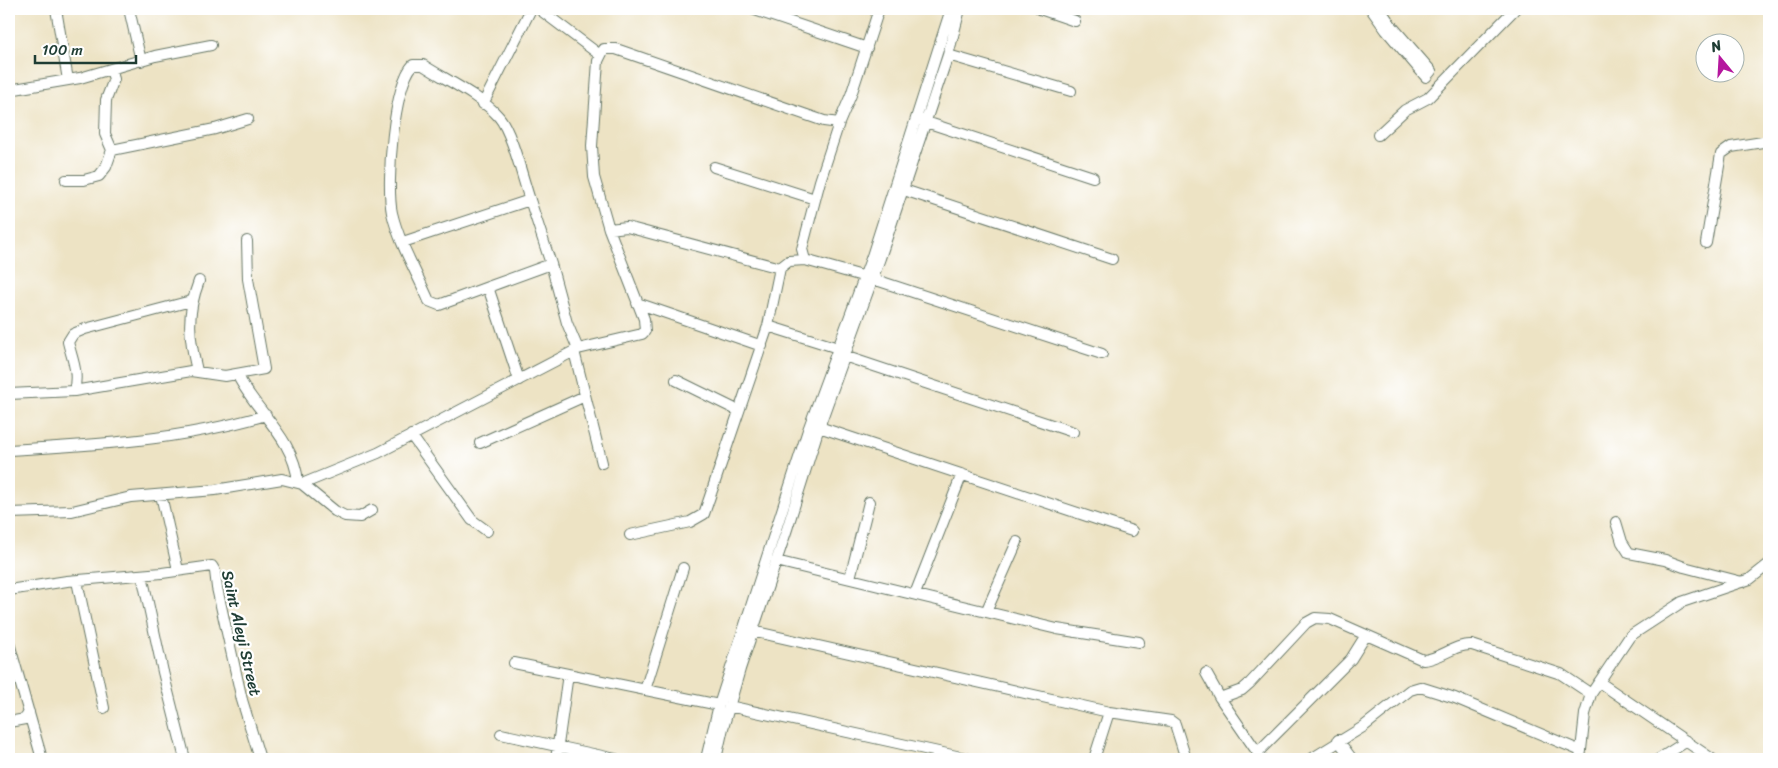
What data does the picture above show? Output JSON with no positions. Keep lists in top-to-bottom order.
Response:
{
  "streets": {
    "street": ["Saint Aleyi Street"]
  },
  "scale_bar": "100 m",
  "north": "top"
}
